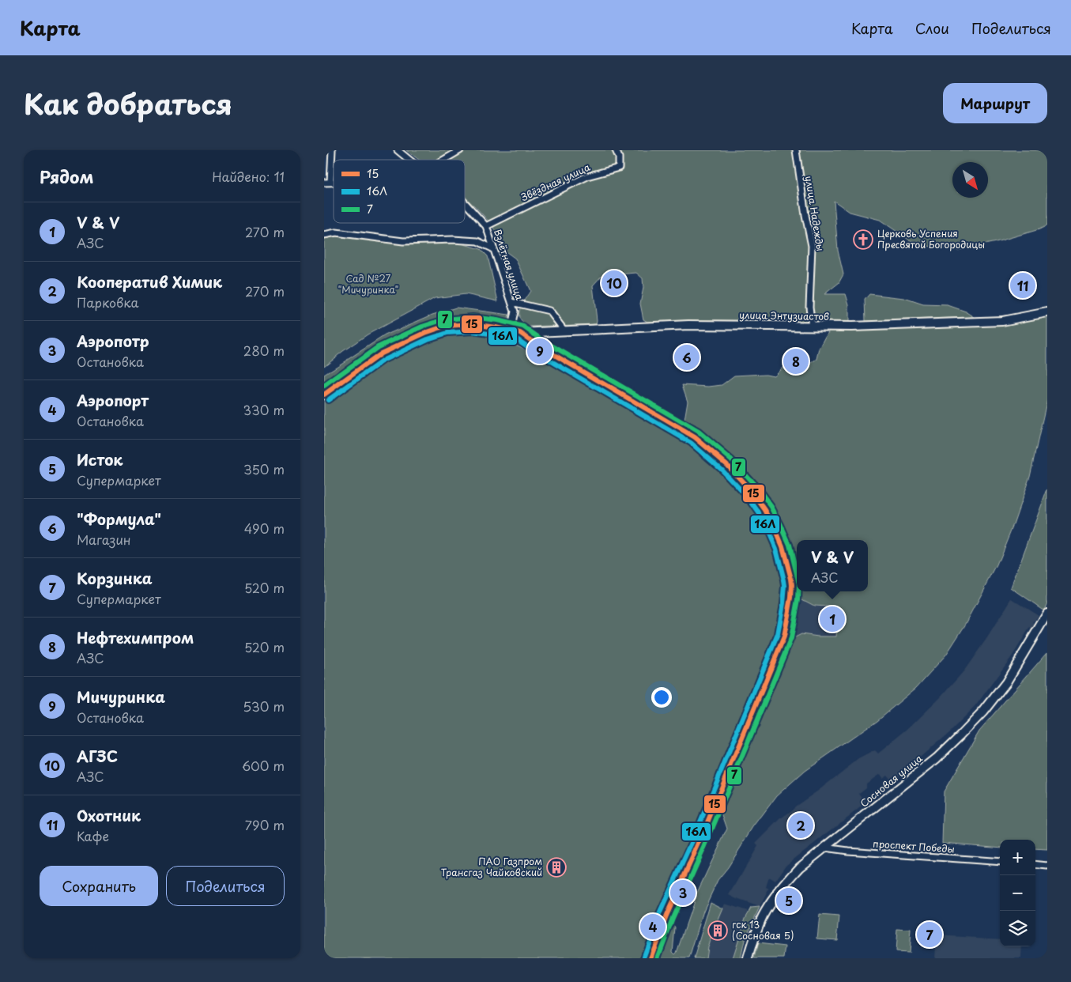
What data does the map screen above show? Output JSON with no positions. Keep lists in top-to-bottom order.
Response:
{
  "streets": {
    "main road": ["улица Энтузиастов", "Сосновая улица"],
    "street": [
      "Звёздная улица",
      "улица Надежды",
      "Взлётная улица",
      "проспект Победы"
    ]
  },
  "crossings": [
    ["Звёздная улица", "Взлётная улица"],
    ["улица Надежды", "улица Энтузиастов"],
    ["Сосновая улица", "проспект Победы"]
  ],
  "parks": ["Сад №27 \"Мичуринка\""],
  "places": {
    "church": ["Церковь Успения Пресвятой Богородицы"],
    "building": ["ПАО Газпром Трансгаз Чайковский", "гск 13 (Сосновая 5)"]
  },
  "lines": ["transit line 7", "transit line 15", "transit line 16Л"],
  "legend": ["15", "16Л", "7"],
  "north": "bottom right",
  "page": {
    "header": "Карта",
    "nav": ["Карта", "Слои", "Поделиться"],
    "title": "Как добраться",
    "buttons": [
      "Маршрут",
      ["Сохранить", "Поделиться"]
    ],
    "heading": ["Рядом", "Найдено: 11"],
    "list": [
      {
        "mark": "1",
        "name": "V & V",
        "note": "АЗС",
        "value": "270 m"
      },
      {
        "mark": "2",
        "name": "Кооператив Химик",
        "note": "Парковка",
        "value": "270 m"
      },
      {
        "mark": "3",
        "name": "Аэропотр",
        "note": "Остановка",
        "value": "280 m"
      },
      {
        "mark": "4",
        "name": "Аэропорт",
        "note": "Остановка",
        "value": "330 m"
      },
      {
        "mark": "5",
        "name": "Исток",
        "note": "Супермаркет",
        "value": "350 m"
      },
      {
        "mark": "6",
        "name": "\"Формула\"",
        "note": "Магазин",
        "value": "490 m"
      },
      {
        "mark": "7",
        "name": "Корзинка",
        "note": "Супермаркет",
        "value": "520 m"
      },
      {
        "mark": "8",
        "name": "Нефтехимпром",
        "note": "АЗС",
        "value": "520 m"
      },
      {
        "mark": "9",
        "name": "Мичуринка",
        "note": "Остановка",
        "value": "530 m"
      },
      {
        "mark": "10",
        "name": "АГЗС",
        "note": "АЗС",
        "value": "600 m"
      },
      {
        "mark": "11",
        "name": "Охотник",
        "note": "Кафе",
        "value": "790 m"
      }
    ],
    "pins": [
      "10",
      "11",
      "9",
      "6",
      "8",
      "1",
      "2",
      "3",
      "5",
      "4",
      "7"
    ],
    "popup": ["V & V", "АЗС"],
    "map_buttons": ["+", "−"]
  }
}
